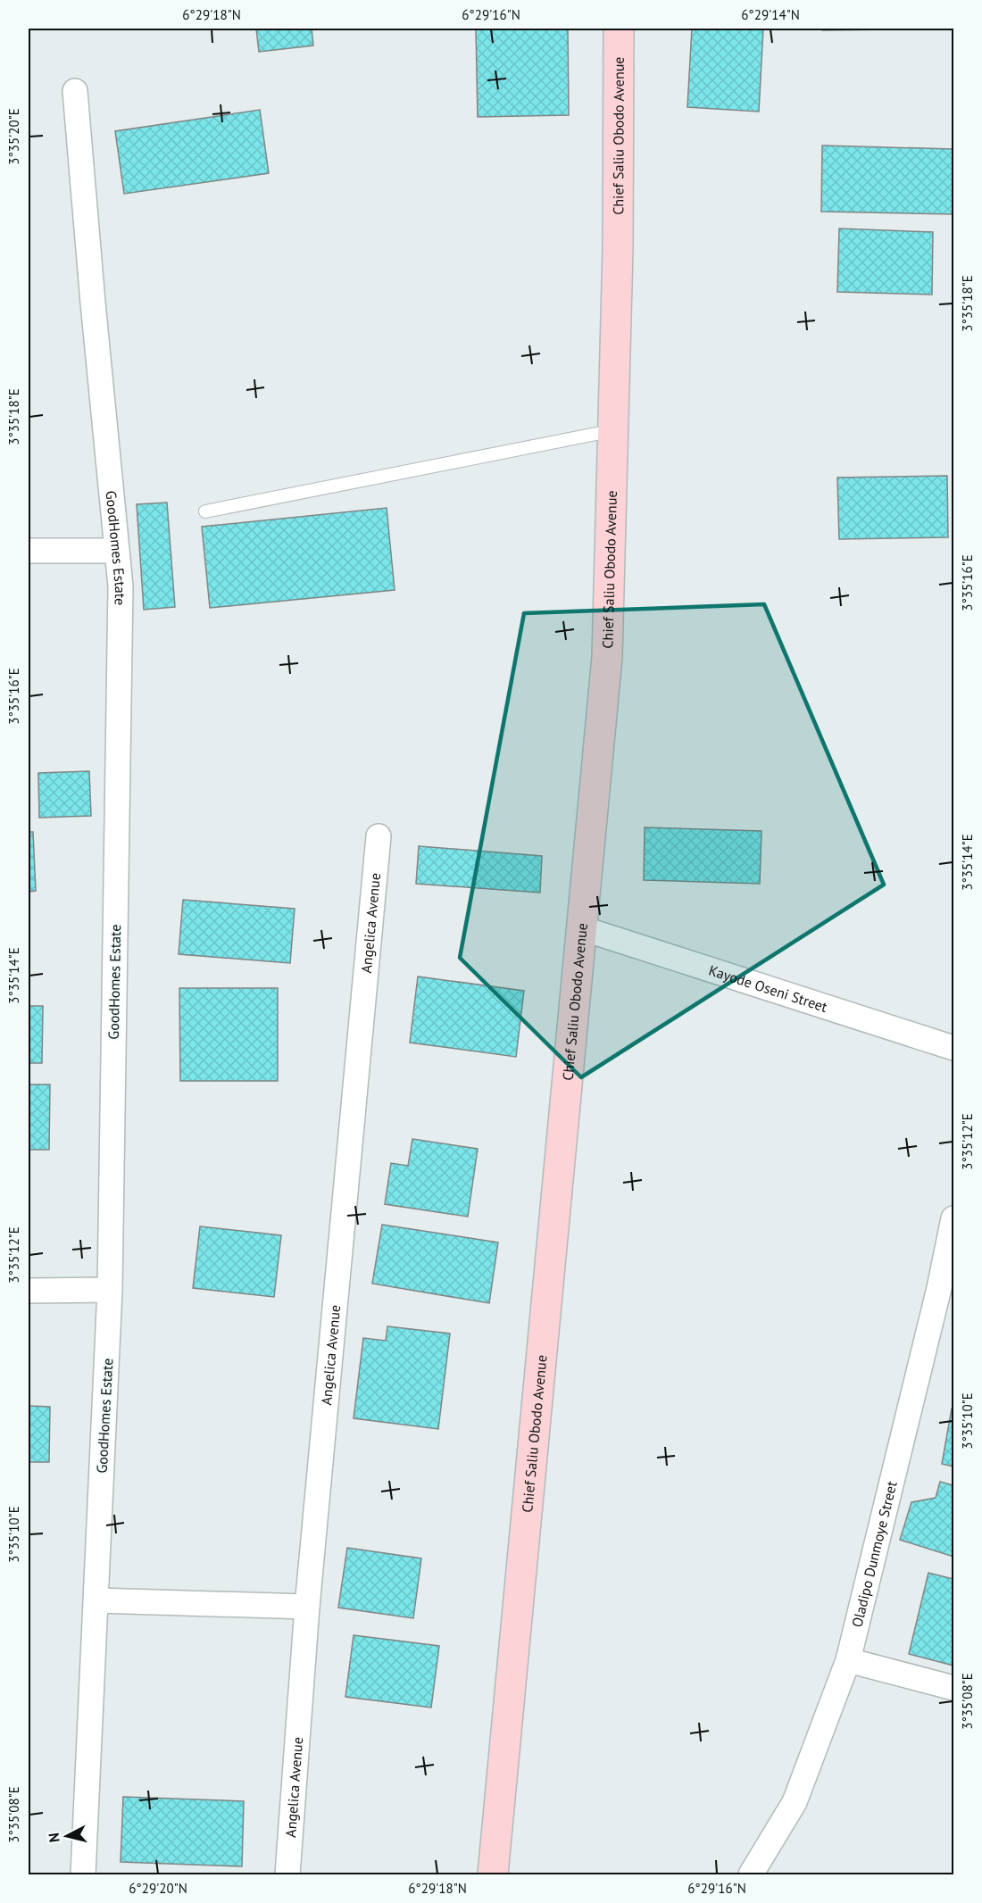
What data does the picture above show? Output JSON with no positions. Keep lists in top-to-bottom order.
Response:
{
  "streets": {
    "street": [
      "Chief Saliu Obodo Avenue",
      "GoodHomes Estate",
      "Angelica Avenue",
      "Kayode Oseni Street",
      "Oladipo Dunmoye Street"
    ]
  },
  "crossings": [
    ["Chief Saliu Obodo Avenue", "Kayode Oseni Street"]
  ],
  "north": "left",
  "coordinates": [
    "6°29'18\"N",
    "6°29'16\"N",
    "6°29'14\"N",
    "3°35'20\"E",
    "3°35'18\"E",
    "3°35'16\"E",
    "3°35'14\"E",
    "3°35'12\"E",
    "3°35'10\"E",
    "3°35'08\"E",
    "6°29'20\"N"
  ]
}
